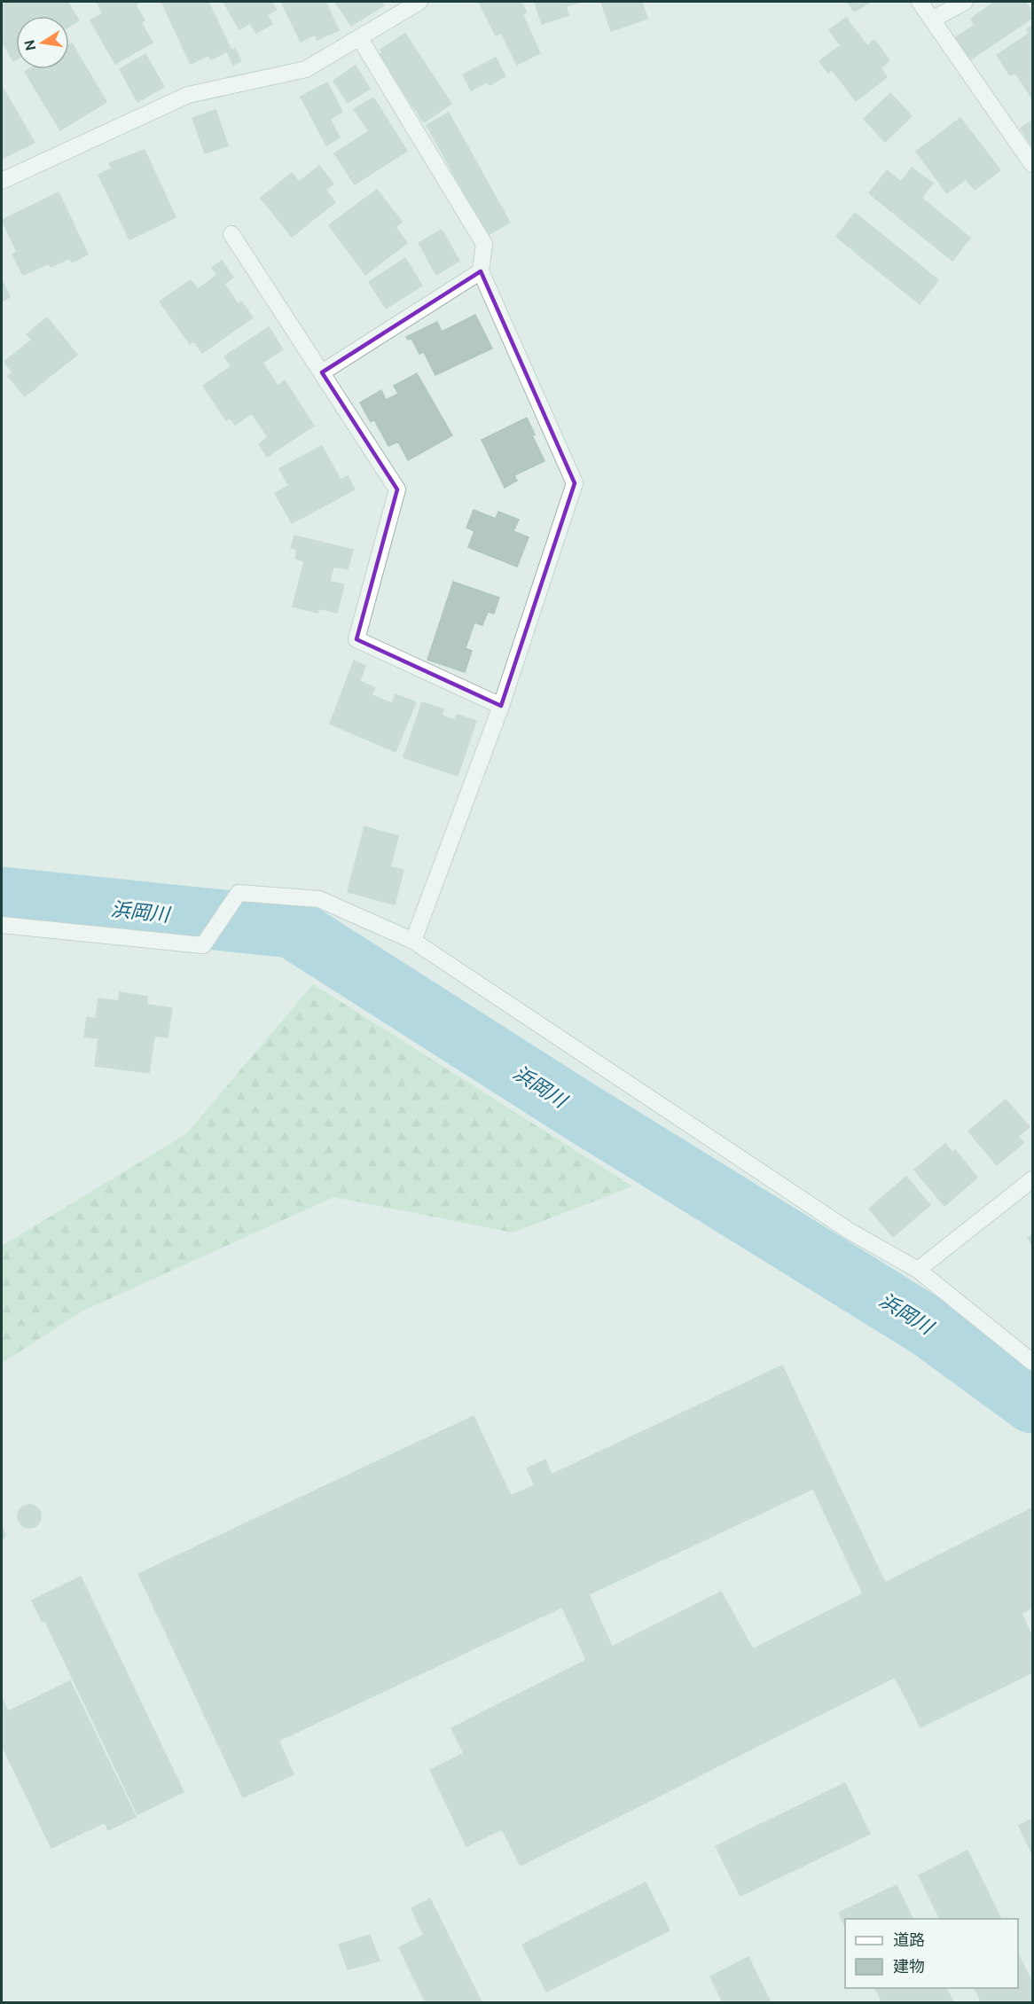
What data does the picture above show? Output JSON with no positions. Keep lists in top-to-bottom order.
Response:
{
  "water": ["浜岡川"],
  "legend": ["道路", "建物"],
  "north": "left"
}
